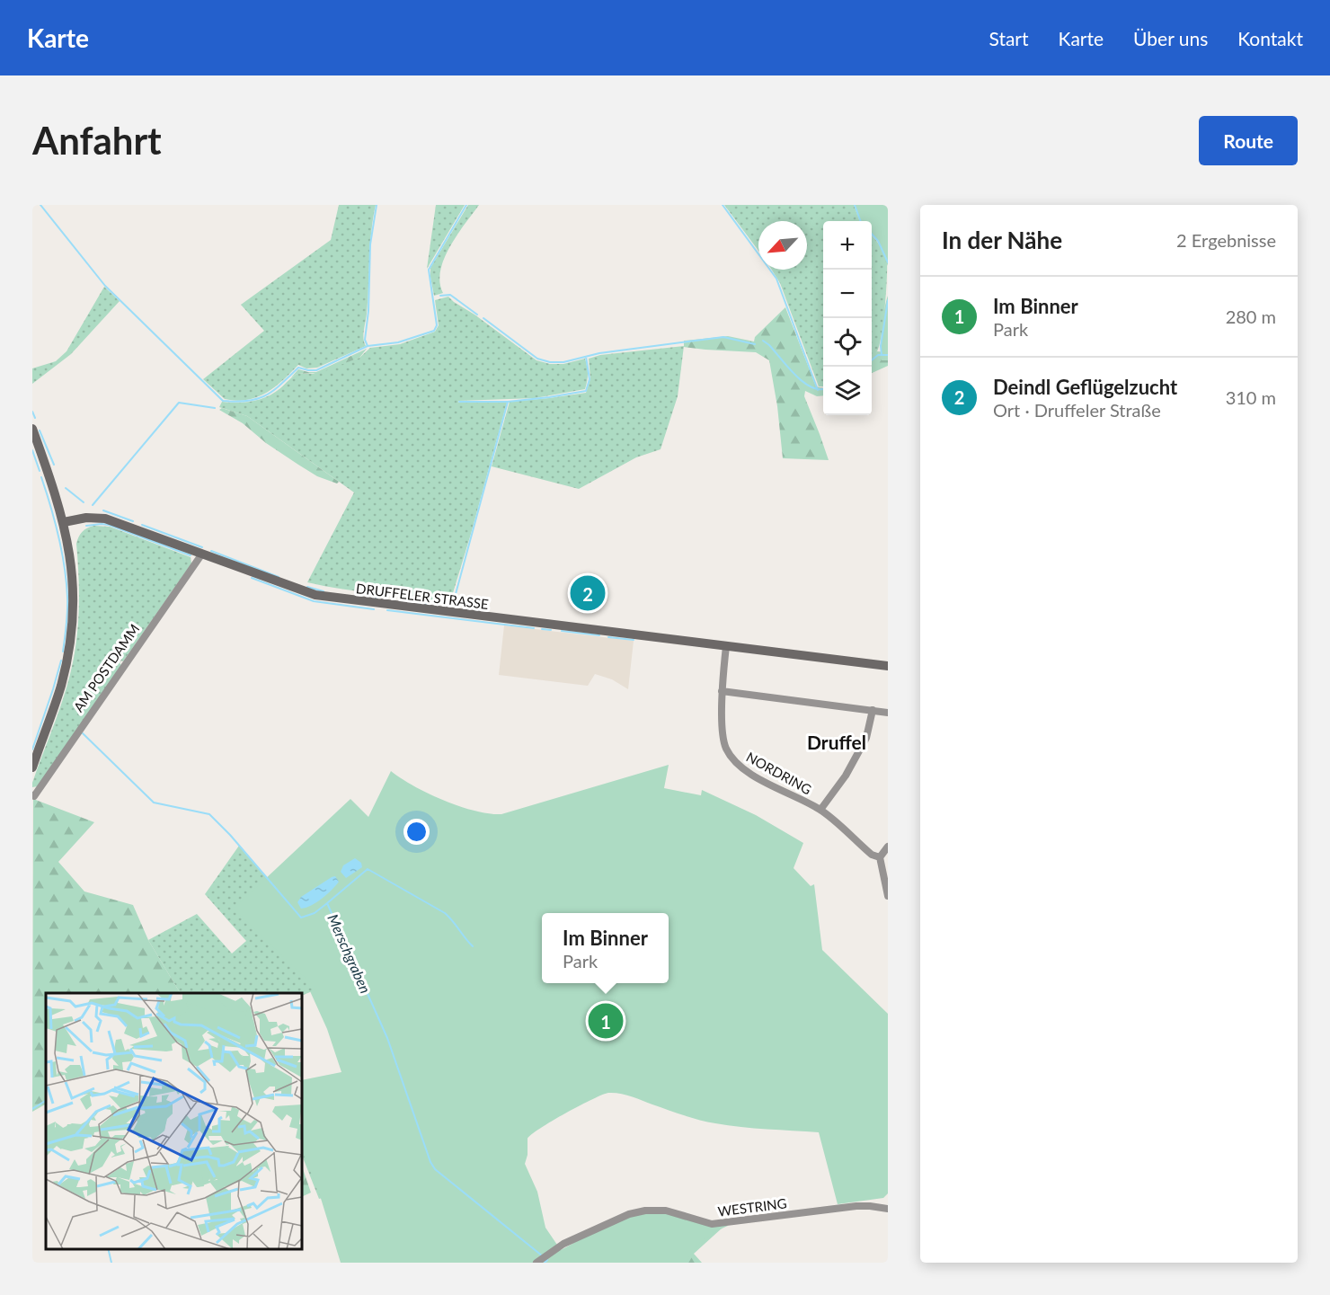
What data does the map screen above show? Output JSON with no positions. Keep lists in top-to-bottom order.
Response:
{
  "streets": {
    "street": [
      "DRUFFELER STRASSE",
      "AM POSTDAMM",
      "NORDRING",
      "WESTRING"
    ]
  },
  "crossings": [
    ["DRUFFELER STRASSE", "AM POSTDAMM"],
    ["DRUFFELER STRASSE", "NORDRING"]
  ],
  "districts": ["Druffel"],
  "water": ["Merschgraben"],
  "north": "bottom left",
  "page": {
    "header": "Karte",
    "nav": [
      "Start",
      "Karte",
      "Über uns",
      "Kontakt"
    ],
    "buttons": "Route",
    "title": "Anfahrt",
    "heading": ["In der Nähe", "2 Ergebnisse"],
    "map_buttons": ["+", "−"],
    "list": [
      {
        "mark": "1",
        "name": "Im Binner",
        "note": "Park",
        "value": "280 m"
      },
      {
        "mark": "2",
        "name": "Deindl Geflügelzucht",
        "note": "Ort · Druffeler Straße",
        "value": "310 m"
      }
    ],
    "pins": ["2", "1"],
    "popup": ["Im Binner", "Park"]
  }
}
